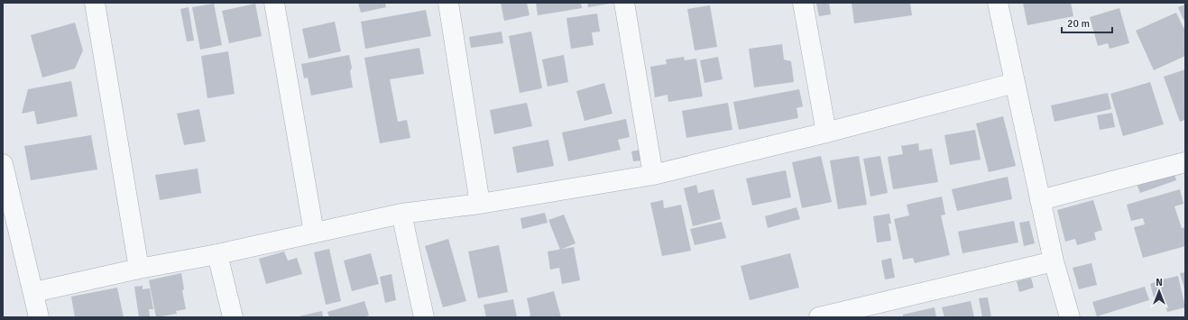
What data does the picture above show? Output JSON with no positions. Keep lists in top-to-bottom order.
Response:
{
  "scale_bar": "20 m",
  "north": "top"
}
